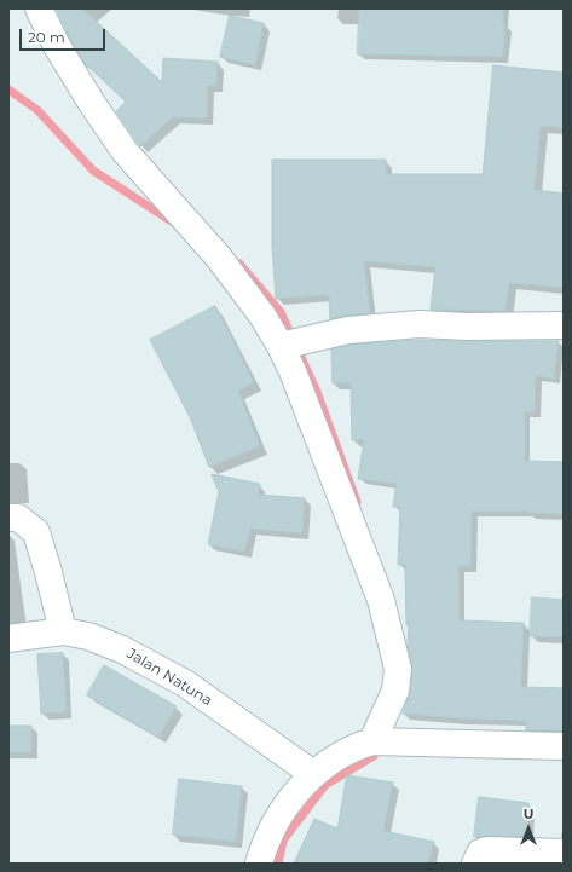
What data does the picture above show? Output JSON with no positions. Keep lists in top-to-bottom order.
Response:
{
  "streets": {
    "street": ["Jalan Natuna"]
  },
  "scale_bar": "20 m",
  "north": "top"
}
